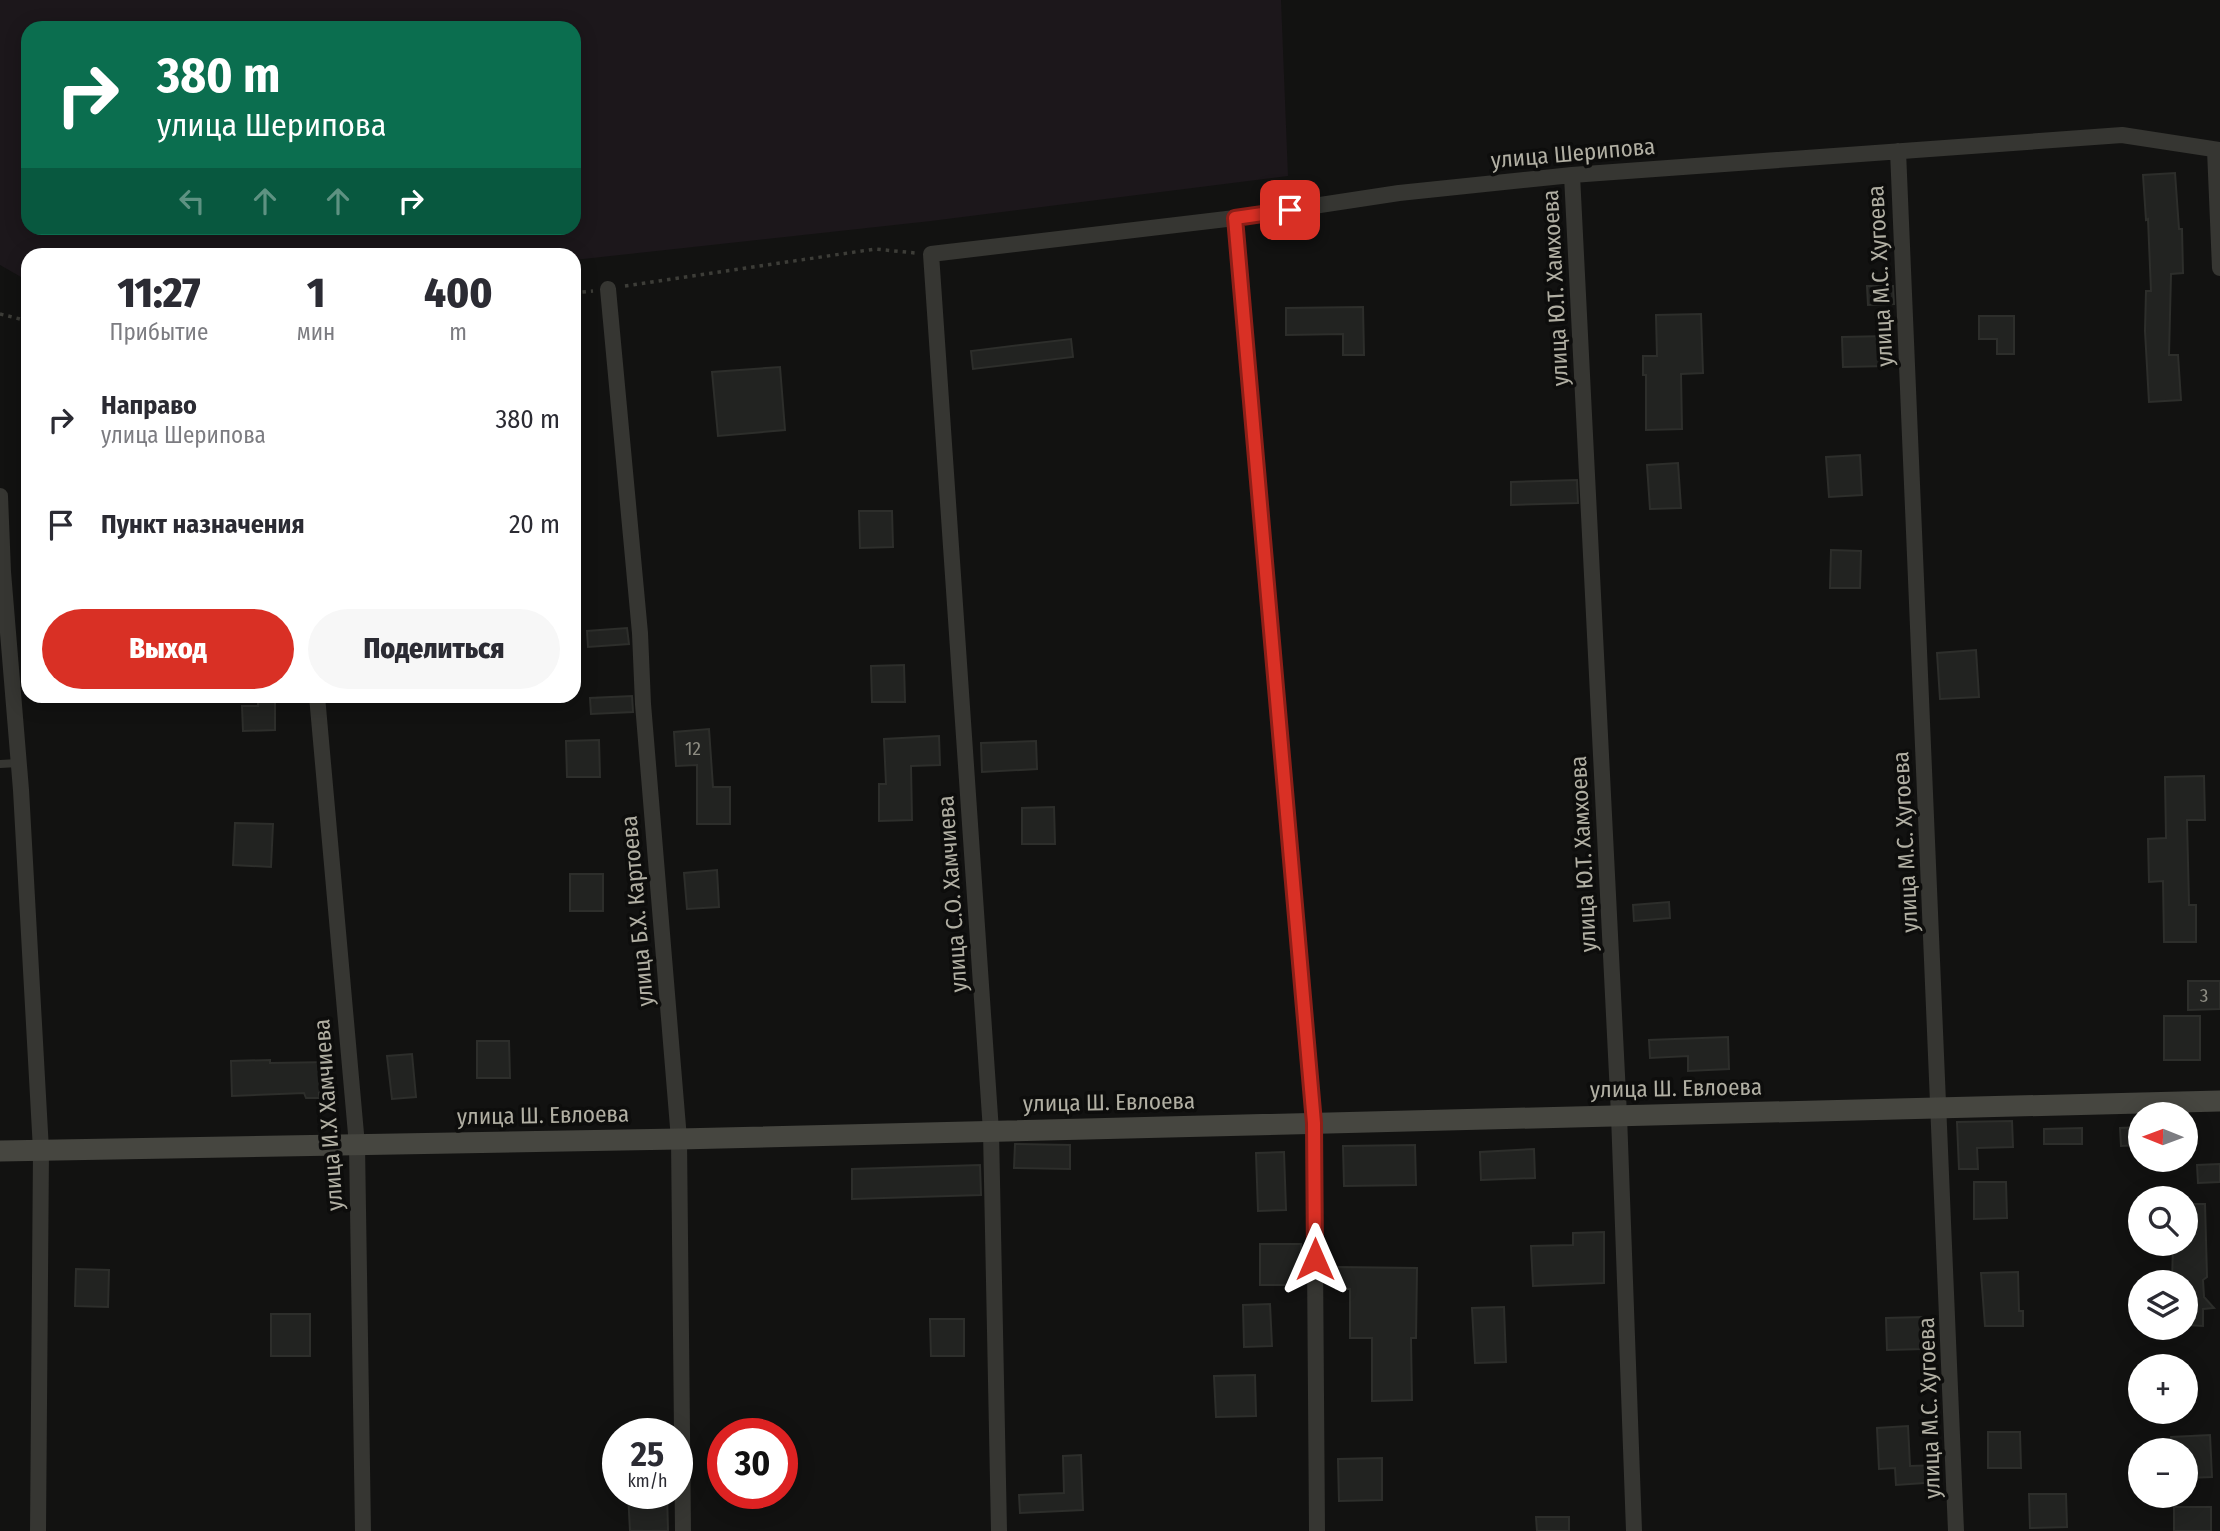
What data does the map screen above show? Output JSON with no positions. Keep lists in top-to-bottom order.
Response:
{
  "streets": {
    "street": [
      "улица Шерипова",
      "улица М.С. Хугоева",
      "улица Ю.Т. Хамхоева",
      "улица С.О. Хамчиева",
      "улица Б.Х. Картоева",
      "улица Ш. Евлоева",
      "улица И.Х Хамчиева"
    ]
  },
  "crossings": [
    ["улица Шерипова", "улица М.С. Хугоева"],
    ["улица Шерипова", "улица Ю.Т. Хамхоева"],
    ["улица Шерипова", "улица С.О. Хамчиева"],
    ["улица М.С. Хугоева", "улица Ш. Евлоева"],
    ["улица Ю.Т. Хамхоева", "улица Ш. Евлоева"],
    ["улица С.О. Хамчиева", "улица Ш. Евлоева"],
    ["улица Б.Х. Картоева", "улица Ш. Евлоева"],
    ["улица Ш. Евлоева", "улица И.Х Хамчиева"]
  ],
  "house_numbers": ["12", "3"],
  "north": "left",
  "page": {
    "turn": ["380 m", "улица Шерипова"],
    "eta": [
      "11:27",
      "Прибытие",
      "1",
      "мин",
      "400",
      "m"
    ],
    "list": [
      {
        "name": "Направо",
        "note": "улица Шерипова",
        "value": "380 m"
      },
      {
        "name": "Пункт назначения",
        "value": "20 m"
      }
    ],
    "buttons": ["Выход", "Поделиться"],
    "map_buttons": ["+", "−"],
    "speed": "25 km/h",
    "limit": "30"
  }
}
